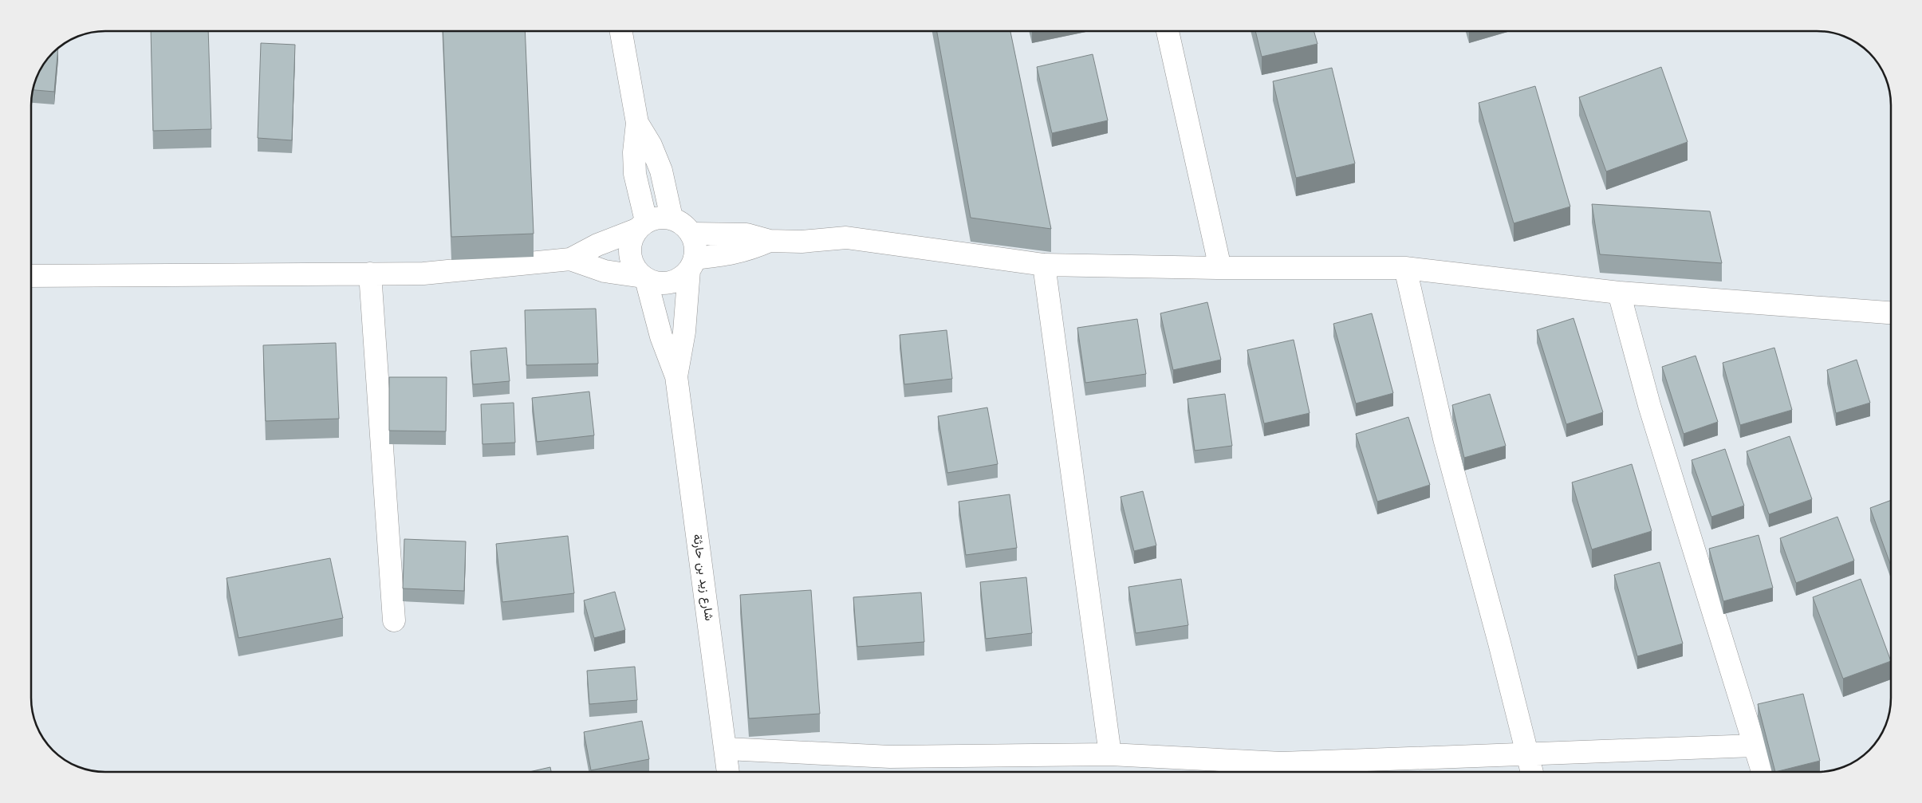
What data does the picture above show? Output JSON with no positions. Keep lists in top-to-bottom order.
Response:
{
  "streets": {
    "street": ["شارع زيد بن حارثة"]
  }
}
